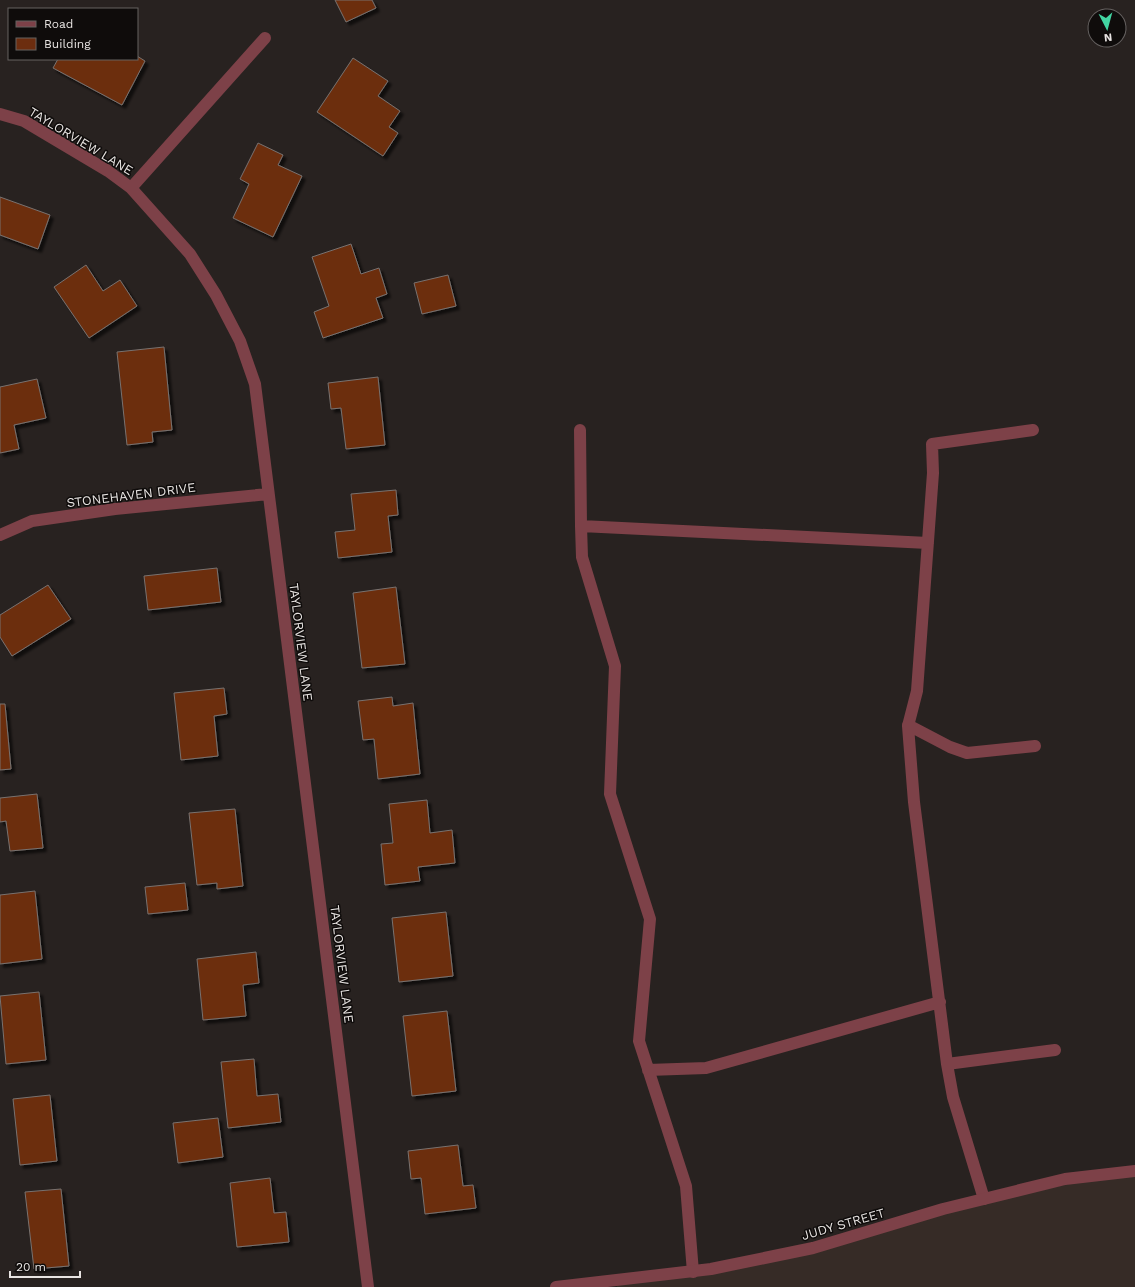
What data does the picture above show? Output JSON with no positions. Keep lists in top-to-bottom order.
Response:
{
  "streets": {
    "street": ["TAYLORVIEW LANE", "STONEHAVEN DRIVE", "JUDY STREET"]
  },
  "crossings": [
    ["TAYLORVIEW LANE", "STONEHAVEN DRIVE"]
  ],
  "legend": ["Road", "Building"],
  "scale_bar": "20 m",
  "north": "bottom"
}
